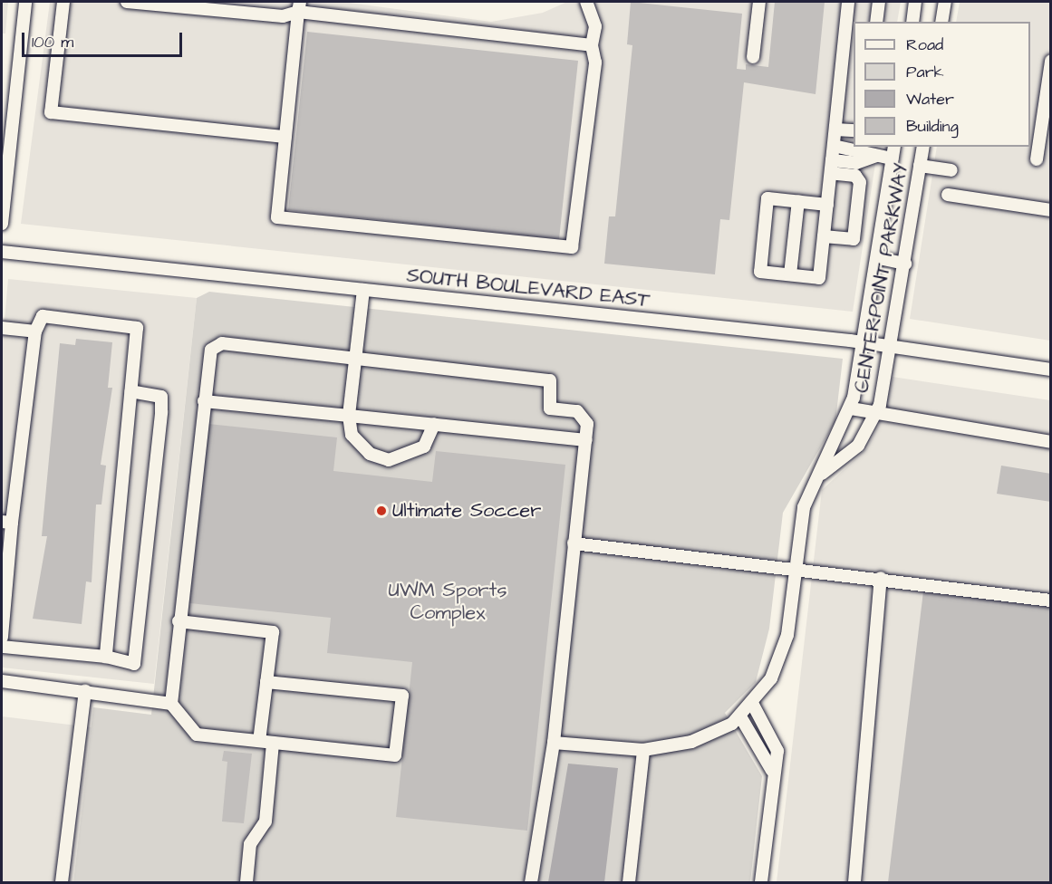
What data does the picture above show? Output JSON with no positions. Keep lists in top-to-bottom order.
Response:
{
  "streets": {
    "street": ["CENTERPOINT PARKWAY", "SOUTH BOULEVARD EAST"]
  },
  "crossings": [
    ["CENTERPOINT PARKWAY", "SOUTH BOULEVARD EAST"]
  ],
  "parks": ["UWM Sports Complex"],
  "places": ["Ultimate Soccer"],
  "legend": [
    "Road",
    "Park",
    "Water",
    "Building"
  ],
  "scale_bar": "100 m"
}
